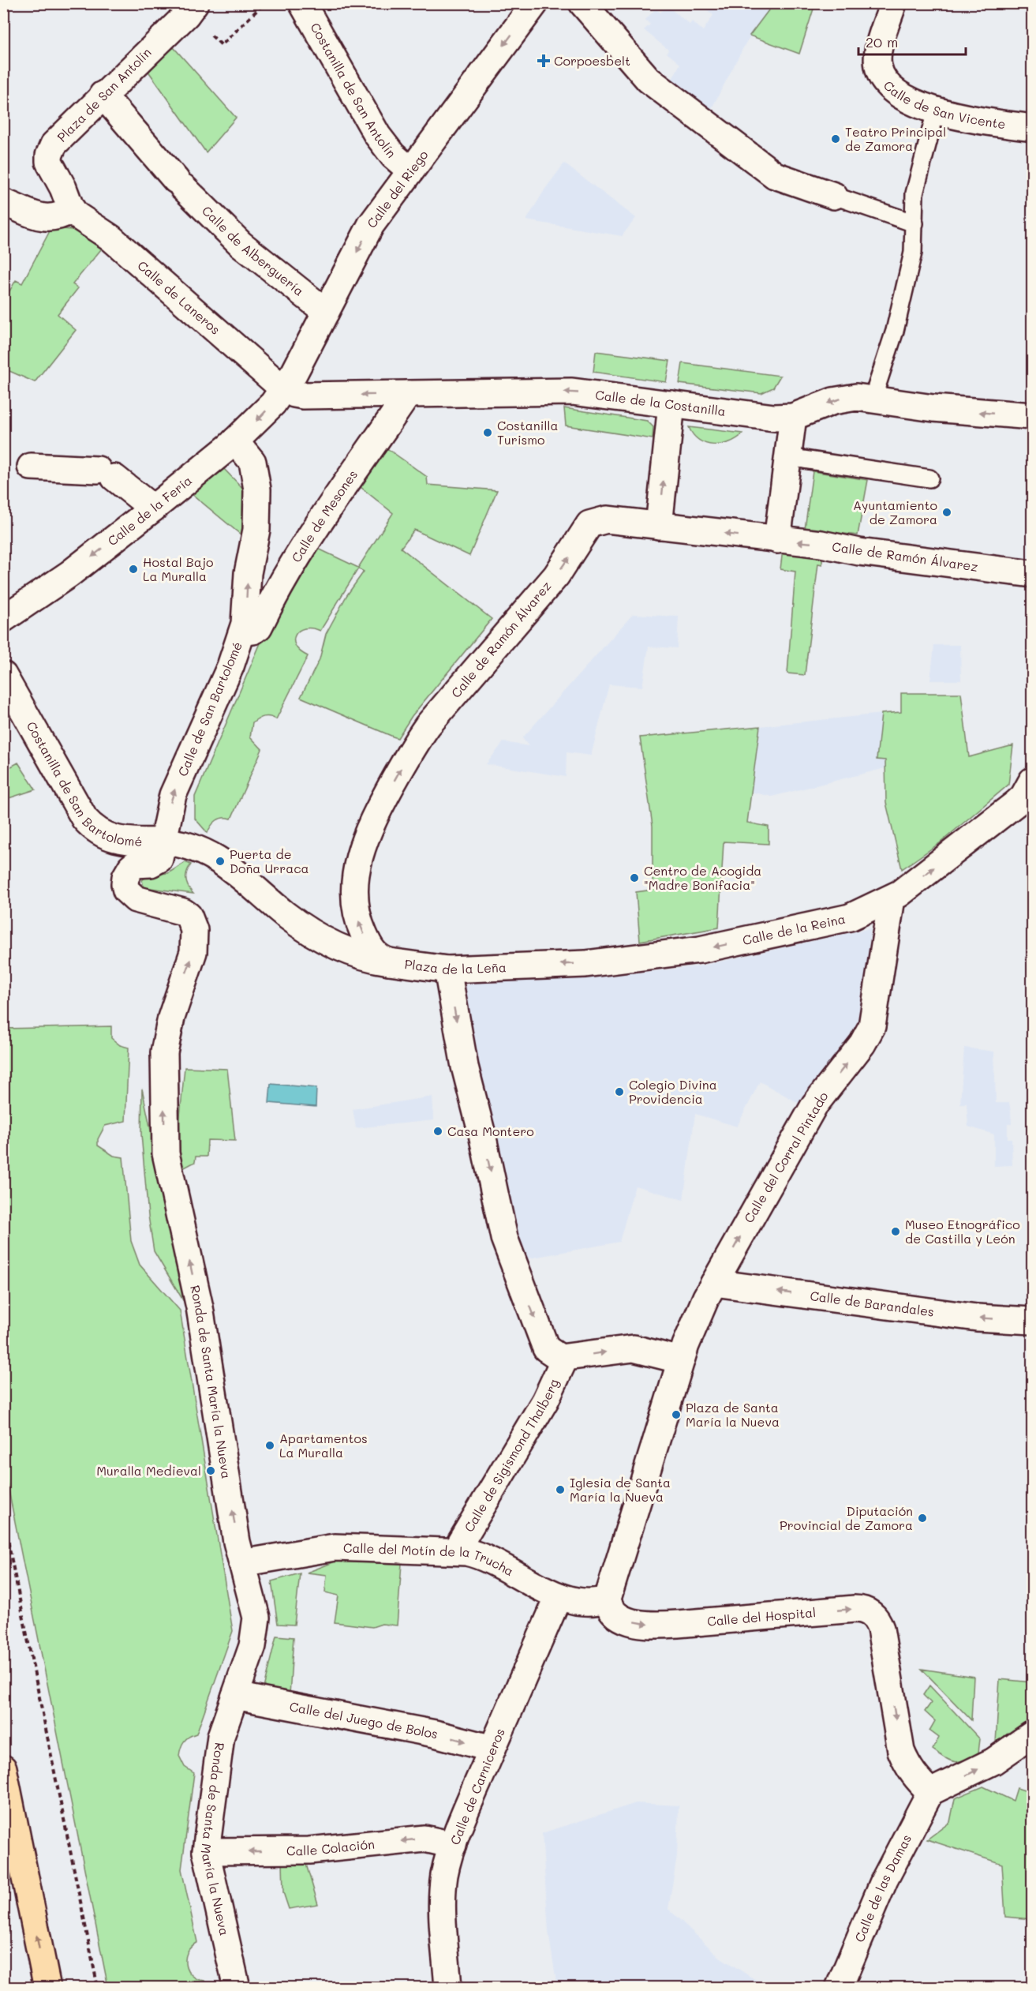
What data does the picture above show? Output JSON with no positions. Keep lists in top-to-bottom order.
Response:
{
  "streets": {
    "street": [
      "Costanilla de San Antolín",
      "Plaza de San Antolín",
      "Calle de San Vicente",
      "Calle del Riego",
      "Calle de Alberguería",
      "Calle de Laneros",
      "Calle de la Costanilla",
      "Calle de la Feria",
      "Calle de Mesones",
      "Calle de Ramón Álvarez",
      "Calle de San Bartolomé",
      "Costanilla de San Bartolomé",
      "Calle de la Reina",
      "Plaza de la Leña",
      "Calle del Corral Pintado",
      "Calle de Barandales",
      "Ronda de Santa María la Nueva",
      "Calle de Sigismond Thalberg",
      "Calle del Motín de la Trucha",
      "Calle del Hospital",
      "Calle del Juego de Bolos",
      "Calle de Carniceros",
      "Calle Colación",
      "Calle de las Damas"
    ]
  },
  "crossings": [
    ["Costanilla de San Antolín", "Calle del Riego"],
    ["Plaza de San Antolín", "Calle de Alberguería"],
    ["Plaza de San Antolín", "Calle de Laneros"],
    ["Calle del Riego", "Calle de Alberguería"],
    ["Calle del Riego", "Calle de Laneros"],
    ["Calle del Riego", "Calle de la Costanilla"],
    ["Calle del Riego", "Calle de la Feria"],
    ["Calle de Laneros", "Calle de la Costanilla"],
    ["Calle de Laneros", "Calle de la Feria"],
    ["Calle de la Costanilla", "Calle de la Feria"],
    ["Calle de la Costanilla", "Calle de Mesones"],
    ["Calle de la Feria", "Calle de San Bartolomé"],
    ["Calle de Mesones", "Calle de San Bartolomé"],
    ["Calle de Ramón Álvarez", "Plaza de la Leña"],
    ["Calle de San Bartolomé", "Costanilla de San Bartolomé"],
    ["Calle de San Bartolomé", "Ronda de Santa María la Nueva"],
    ["Costanilla de San Bartolomé", "Plaza de la Leña"],
    ["Costanilla de San Bartolomé", "Ronda de Santa María la Nueva"],
    ["Calle de la Reina", "Plaza de la Leña"],
    ["Calle de la Reina", "Calle del Corral Pintado"],
    ["Calle del Corral Pintado", "Calle de Barandales"],
    ["Ronda de Santa María la Nueva", "Calle del Motín de la Trucha"],
    ["Ronda de Santa María la Nueva", "Calle del Juego de Bolos"],
    ["Ronda de Santa María la Nueva", "Calle Colación"],
    ["Calle de Sigismond Thalberg", "Calle del Motín de la Trucha"],
    ["Calle del Motín de la Trucha", "Calle del Hospital"],
    ["Calle del Motín de la Trucha", "Calle de Carniceros"],
    ["Calle del Hospital", "Calle de las Damas"],
    ["Calle del Juego de Bolos", "Calle de Carniceros"],
    ["Calle de Carniceros", "Calle Colación"]
  ],
  "one_way": [
    "Calle del Riego",
    "Calle de la Costanilla",
    "Calle de la Feria",
    "Calle de San Bartolomé",
    "Plaza de la Leña",
    "Calle del Corral Pintado",
    "Calle de Barandales",
    "Ronda de Santa María la Nueva",
    "Calle del Juego de Bolos",
    "Calle Colación"
  ],
  "places": {
    "health": ["Corpoesbelt"],
    "other": [
      "Teatro Principal de Zamora",
      "Costanilla Turismo",
      "Ayuntamiento de Zamora",
      "Hostal Bajo La Muralla",
      "Puerta de Doña Urraca",
      "Centro de Acogida \"Madre Bonifacia\"",
      "Colegio Divina Providencia",
      "Casa Montero",
      "Museo Etnográfico de Castilla y León",
      "Plaza de Santa María la Nueva",
      "Apartamentos La Muralla",
      "Muralla Medieval",
      "Iglesia de Santa María la Nueva",
      "Diputación Provincial de Zamora"
    ]
  },
  "scale_bar": "20 m"
}
